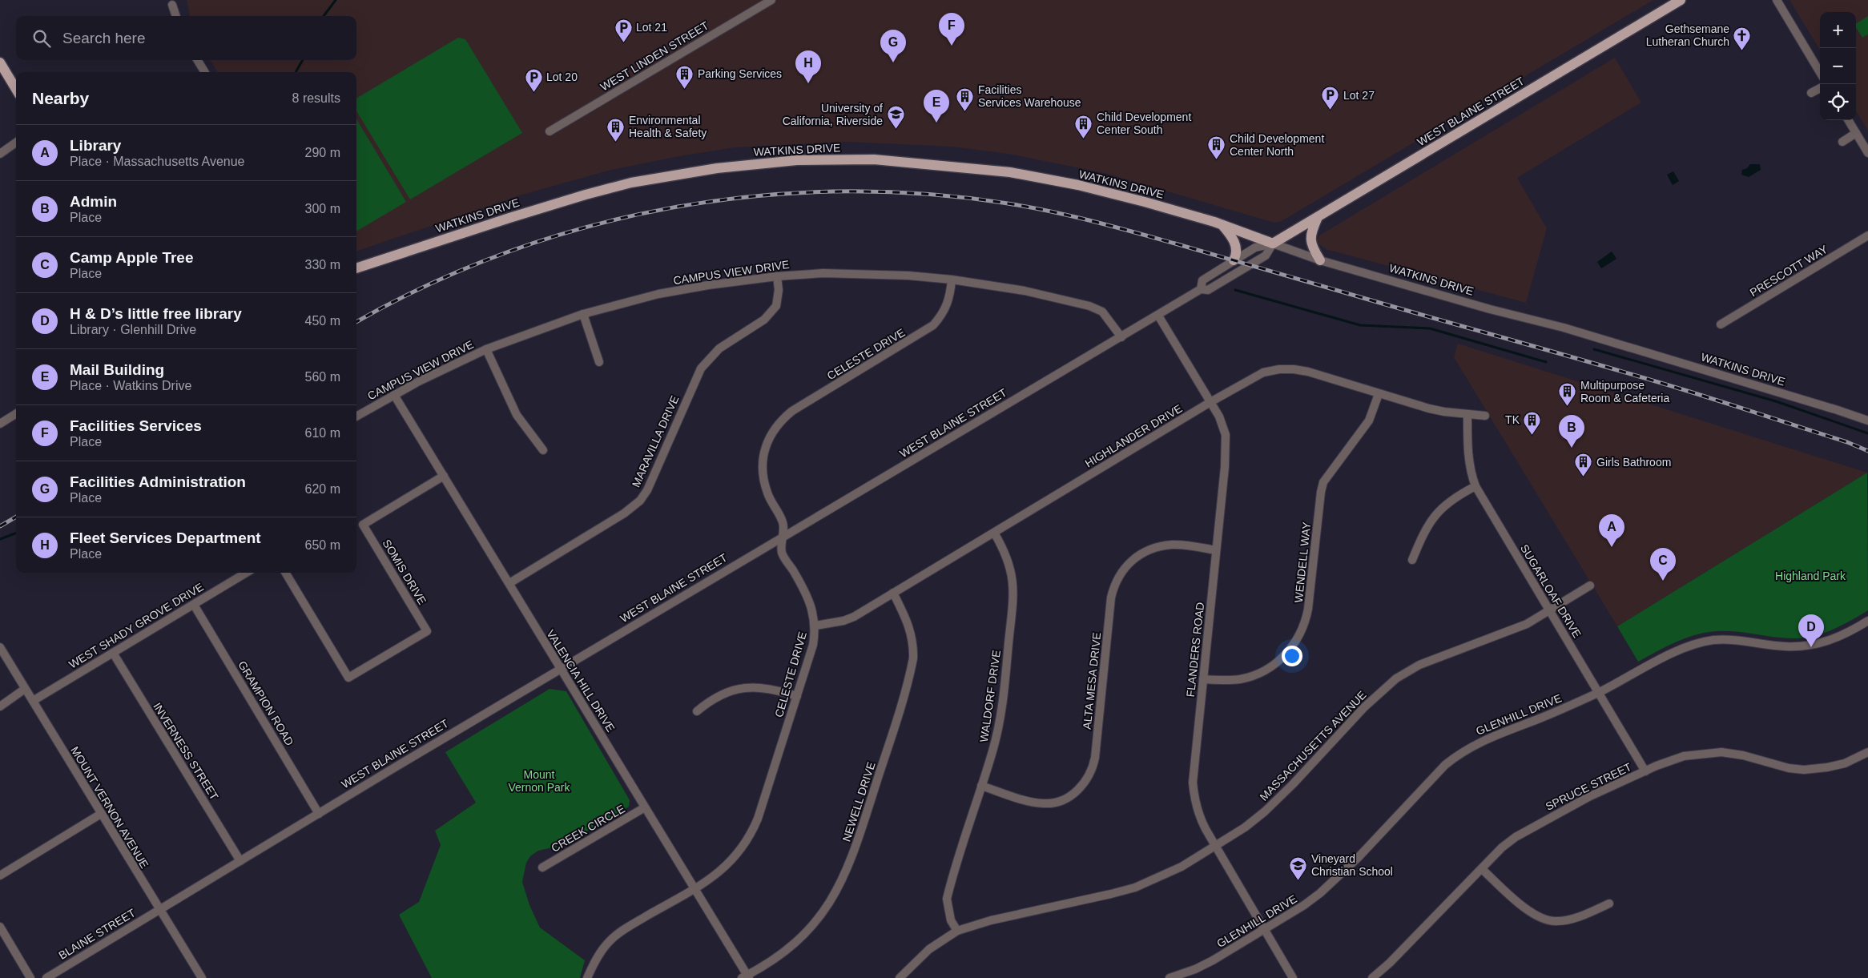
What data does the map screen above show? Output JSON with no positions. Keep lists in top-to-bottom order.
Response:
{
  "streets": {
    "main road": ["WEST BLAINE STREET", "WATKINS DRIVE"],
    "street": [
      "WEST LINDEN STREET",
      "PRESCOTT WAY",
      "CAMPUS VIEW DRIVE",
      "CELESTE DRIVE",
      "HIGHLANDER DRIVE",
      "MARAVILLA DRIVE",
      "WENDELL WAY",
      "SOMIS DRIVE",
      "SUGARLOAF DRIVE",
      "WEST SHADY GROVE DRIVE",
      "FLANDERS ROAD",
      "VALENCIA HILL DRIVE",
      "ALTA MESA DRIVE",
      "WALDORF DRIVE",
      "GRAMPION ROAD",
      "GLENHILL DRIVE",
      "MASSACHUSETTS AVENUE",
      "INVERNESS STREET",
      "SPRUCE STREET",
      "NEWELL DRIVE",
      "MOUNT VERNON AVENUE",
      "CREEK CIRCLE",
      "BLAINE STREET"
    ]
  },
  "crossings": [
    ["WEST BLAINE STREET", "WATKINS DRIVE"],
    ["WEST BLAINE STREET", "CAMPUS VIEW DRIVE"],
    ["WEST BLAINE STREET", "CELESTE DRIVE"],
    ["WEST BLAINE STREET", "FLANDERS ROAD"],
    ["WEST BLAINE STREET", "VALENCIA HILL DRIVE"],
    ["WEST BLAINE STREET", "GRAMPION ROAD"],
    ["WEST BLAINE STREET", "INVERNESS STREET"],
    ["WEST BLAINE STREET", "MOUNT VERNON AVENUE"],
    ["WEST BLAINE STREET", "BLAINE STREET"],
    ["CAMPUS VIEW DRIVE", "CELESTE DRIVE"],
    ["CAMPUS VIEW DRIVE", "MARAVILLA DRIVE"],
    ["CAMPUS VIEW DRIVE", "VALENCIA HILL DRIVE"],
    ["CELESTE DRIVE", "HIGHLANDER DRIVE"],
    ["CELESTE DRIVE", "VALENCIA HILL DRIVE"],
    ["HIGHLANDER DRIVE", "WENDELL WAY"],
    ["HIGHLANDER DRIVE", "SUGARLOAF DRIVE"],
    ["HIGHLANDER DRIVE", "FLANDERS ROAD"],
    ["HIGHLANDER DRIVE", "WALDORF DRIVE"],
    ["HIGHLANDER DRIVE", "NEWELL DRIVE"],
    ["MARAVILLA DRIVE", "VALENCIA HILL DRIVE"],
    ["WENDELL WAY", "FLANDERS ROAD"],
    ["SOMIS DRIVE", "VALENCIA HILL DRIVE"],
    ["SUGARLOAF DRIVE", "GLENHILL DRIVE"],
    ["SUGARLOAF DRIVE", "MASSACHUSETTS AVENUE"],
    ["SUGARLOAF DRIVE", "SPRUCE STREET"],
    ["WEST SHADY GROVE DRIVE", "GRAMPION ROAD"],
    ["WEST SHADY GROVE DRIVE", "INVERNESS STREET"],
    ["WEST SHADY GROVE DRIVE", "MOUNT VERNON AVENUE"],
    ["FLANDERS ROAD", "ALTA MESA DRIVE"],
    ["FLANDERS ROAD", "GLENHILL DRIVE"],
    ["FLANDERS ROAD", "MASSACHUSETTS AVENUE"],
    ["VALENCIA HILL DRIVE", "NEWELL DRIVE"],
    ["VALENCIA HILL DRIVE", "CREEK CIRCLE"],
    ["ALTA MESA DRIVE", "WALDORF DRIVE"],
    ["WALDORF DRIVE", "MASSACHUSETTS AVENUE"],
    ["MOUNT VERNON AVENUE", "BLAINE STREET"]
  ],
  "parks": ["Highland Park", "Mount Vernon Park"],
  "places": {
    "parking": ["Lot 21", "Lot 20", "Lot 27"],
    "church": ["Gethsemane Lutheran Church"],
    "building": [
      "Parking Services",
      "Facilities Services Warehouse",
      "Child Development Center South",
      "Environmental Health & Safety",
      "Child Development Center North",
      "Multipurpose Room & Cafeteria",
      "TK",
      "Girls Bathroom"
    ],
    "school or university": ["University of California, Riverside", "Vineyard Christian School"]
  },
  "page": {
    "map_buttons": ["+", "−"],
    "pins": [
      "F",
      "G",
      "H",
      "E",
      "B",
      "A",
      "C",
      "D"
    ],
    "search": "Search here",
    "heading": ["Nearby", "8 results"],
    "list": [
      {
        "mark": "A",
        "name": "Library",
        "note": "Place · Massachusetts Avenue",
        "value": "290 m"
      },
      {
        "mark": "B",
        "name": "Admin",
        "note": "Place",
        "value": "300 m"
      },
      {
        "mark": "C",
        "name": "Camp Apple Tree",
        "note": "Place",
        "value": "330 m"
      },
      {
        "mark": "D",
        "name": "H & D’s little free library",
        "note": "Library · Glenhill Drive",
        "value": "450 m"
      },
      {
        "mark": "E",
        "name": "Mail Building",
        "note": "Place · Watkins Drive",
        "value": "560 m"
      },
      {
        "mark": "F",
        "name": "Facilities Services",
        "note": "Place",
        "value": "610 m"
      },
      {
        "mark": "G",
        "name": "Facilities Administration",
        "note": "Place",
        "value": "620 m"
      },
      {
        "mark": "H",
        "name": "Fleet Services Department",
        "note": "Place",
        "value": "650 m"
      }
    ]
  }
}
